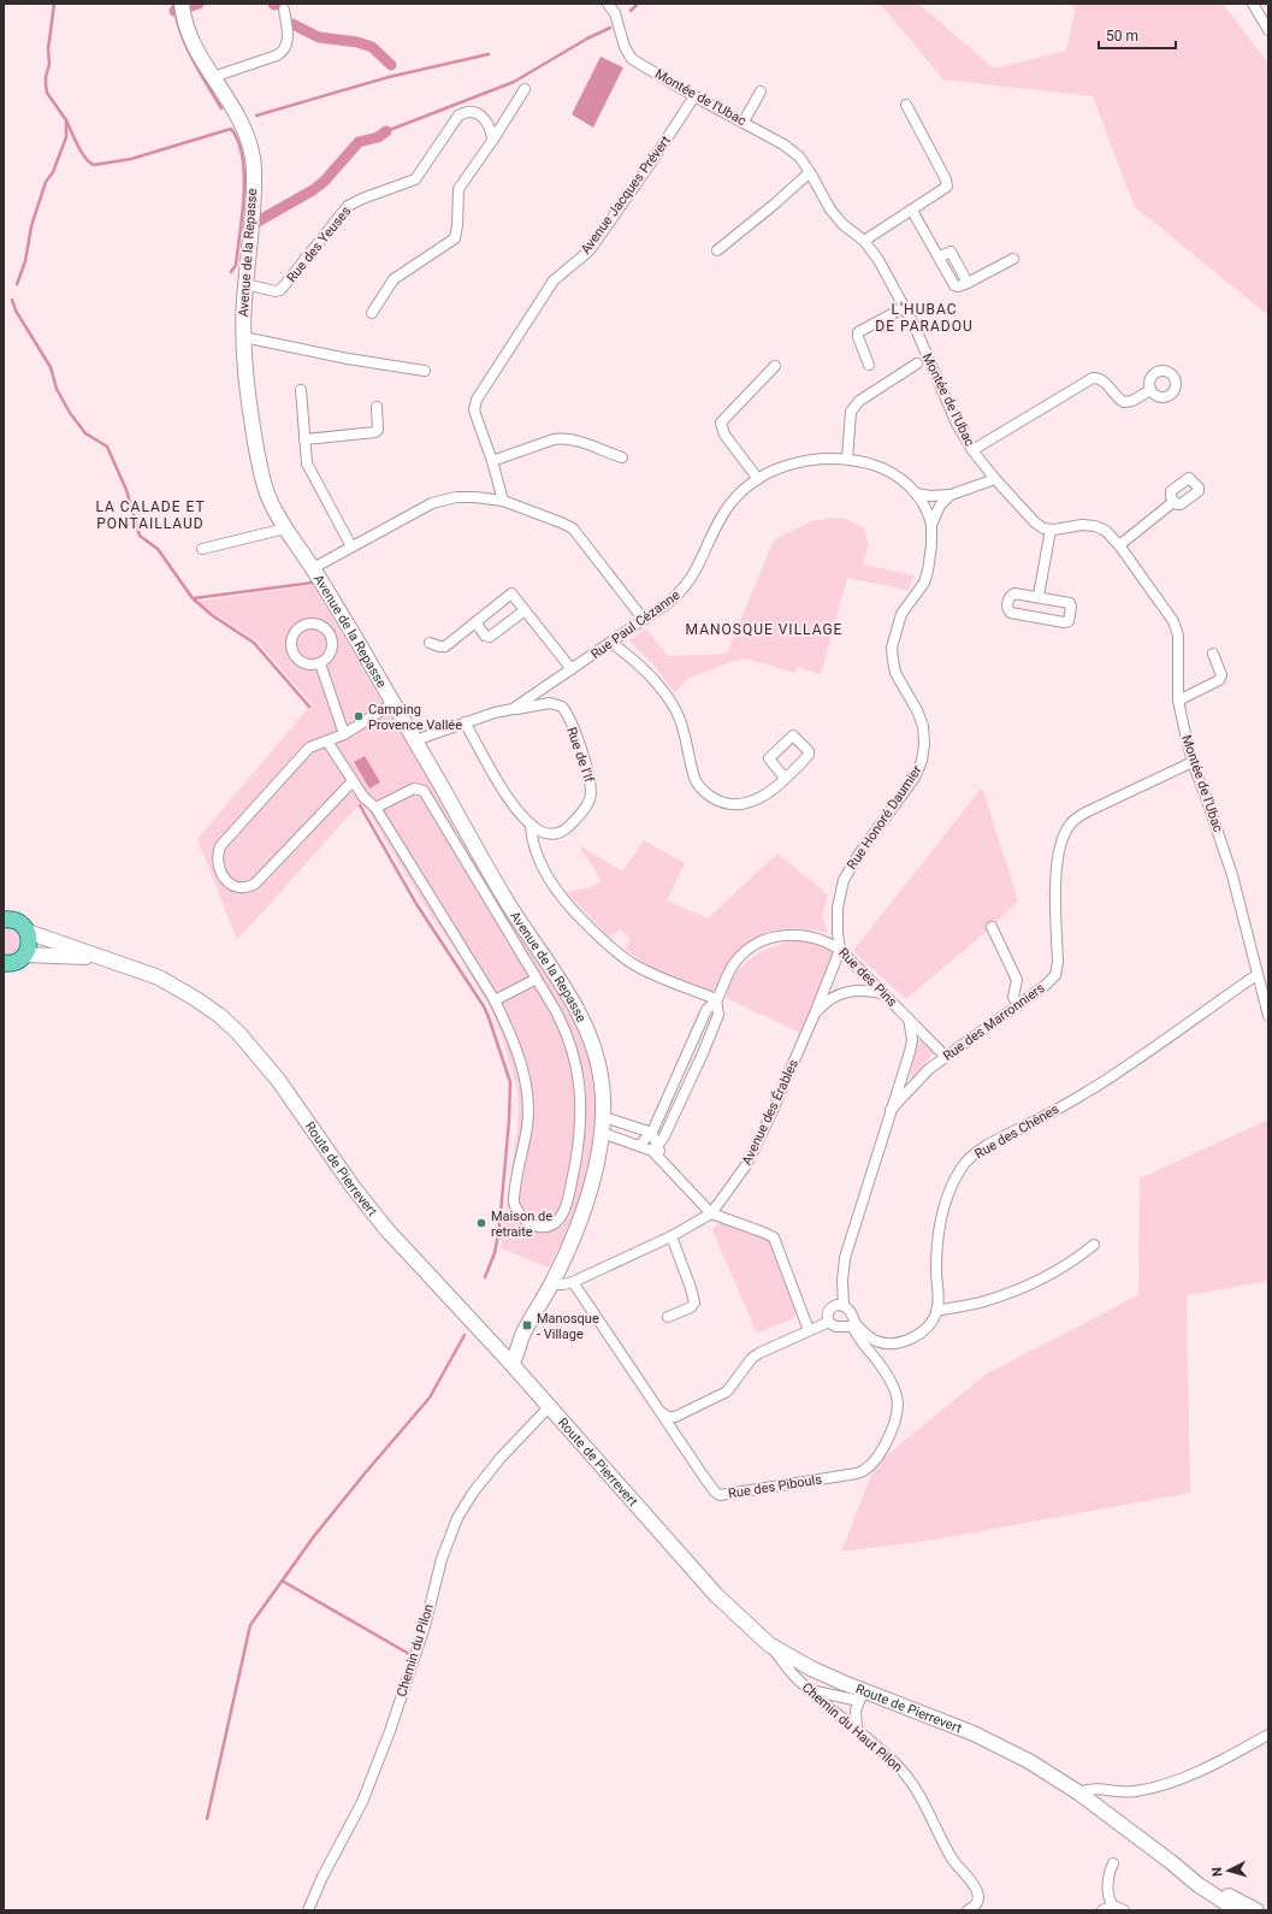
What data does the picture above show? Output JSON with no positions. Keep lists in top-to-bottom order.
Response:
{
  "streets": {
    "main road": ["Avenue de la Repasse", "Route de Pierrevert"],
    "street": [
      "Montée de l'Ubac",
      "Avenue Jacques Prévert",
      "Rue des Yeuses",
      "Rue Paul Cézanne",
      "Rue de l'If",
      "Rue Honoré Daumier",
      "Rue des Pins",
      "Rue des Marronniers",
      "Avenue des Érables",
      "Rue des Chênes",
      "Rue des Pibouls",
      "Chemin du Pilon",
      "Chemin du Haut Pilon"
    ]
  },
  "crossings": [
    ["Montée de l'Ubac", "Avenue Jacques Prévert"],
    ["Montée de l'Ubac", "Rue des Marronniers"],
    ["Montée de l'Ubac", "Rue des Chênes"],
    ["Rue des Yeuses", "Avenue de la Repasse"],
    ["Avenue de la Repasse", "Rue Paul Cézanne"],
    ["Avenue de la Repasse", "Avenue des Érables"],
    ["Avenue de la Repasse", "Route de Pierrevert"],
    ["Rue Paul Cézanne", "Rue de l'If"],
    ["Rue Paul Cézanne", "Rue Honoré Daumier"],
    ["Rue Honoré Daumier", "Rue des Pins"],
    ["Rue Honoré Daumier", "Avenue des Érables"],
    ["Rue des Pins", "Rue des Marronniers"],
    ["Rue des Pins", "Avenue des Érables"],
    ["Rue des Marronniers", "Rue des Chênes"],
    ["Rue des Marronniers", "Rue des Pibouls"],
    ["Avenue des Érables", "Rue des Pibouls"],
    ["Rue des Chênes", "Rue des Pibouls"],
    ["Route de Pierrevert", "Chemin du Pilon"],
    ["Route de Pierrevert", "Chemin du Haut Pilon"]
  ],
  "districts": ["L'HUBAC DE PARADOU", "LA CALADE ET PONTAILLAUD", "MANOSQUE VILLAGE"],
  "places": {
    "other": ["Camping Provence Vallée", "Maison de retraite"],
    "transit": ["Manosque - Village"]
  },
  "scale_bar": "50 m",
  "north": "left"
}
